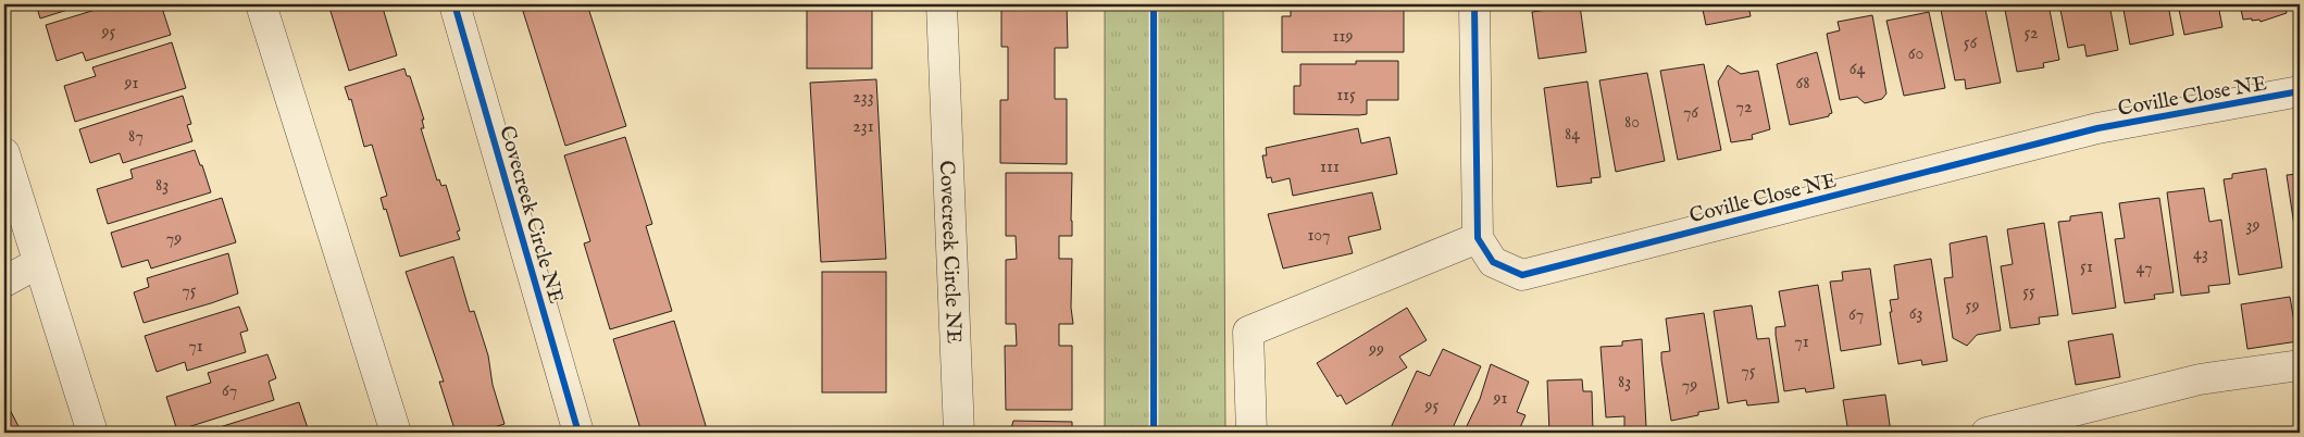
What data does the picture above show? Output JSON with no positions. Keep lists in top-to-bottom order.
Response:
{
  "streets": {
    "street": ["Coville Close NE", "Covecreek Circle NE"]
  },
  "house_numbers": [
    "95",
    "52",
    "119",
    "56",
    "60",
    "64",
    "91",
    "68",
    "115",
    "233",
    "72",
    "76",
    "80",
    "231",
    "84",
    "87",
    "111",
    "83",
    "39",
    "107",
    "79",
    "43",
    "51",
    "47",
    "75",
    "55",
    "59",
    "63",
    "67",
    "71",
    "71",
    "99",
    "75",
    "83",
    "79",
    "67",
    "91",
    "95"
  ]
}
